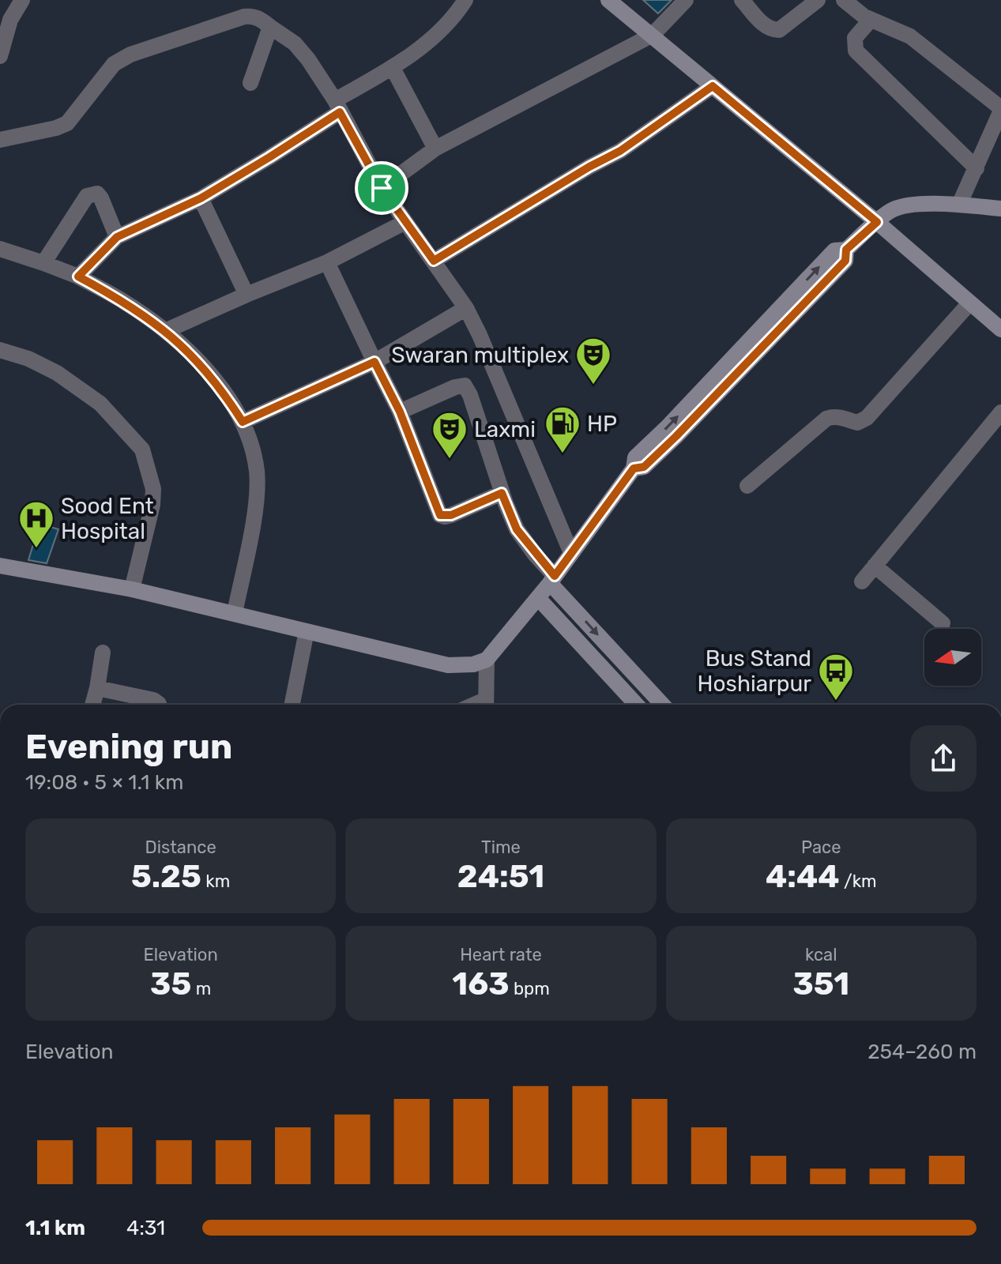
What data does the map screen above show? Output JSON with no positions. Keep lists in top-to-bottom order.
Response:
{
  "places": {
    "theatre": ["Swaran multiplex", "Laxmi"],
    "fuel station": ["HP"],
    "hospital": ["Sood Ent Hospital"],
    "bus stop": ["Bus Stand Hoshiarpur"]
  },
  "north": "left",
  "page": {
    "heading": ["Evening run", "19:08 · 5 × 1.1 km"],
    "stats": [
      ["Distance", "5.25 km"],
      ["Time", "24:51"],
      ["Pace", "4:44 /km"],
      ["Elevation", "35 m"],
      ["Heart rate", "163 bpm"],
      ["kcal", "351"]
    ],
    "chart": ["Elevation", "254–260 m"],
    "list": [
      {
        "name": "1.1 km",
        "note": "4:31"
      }
    ]
  }
}
